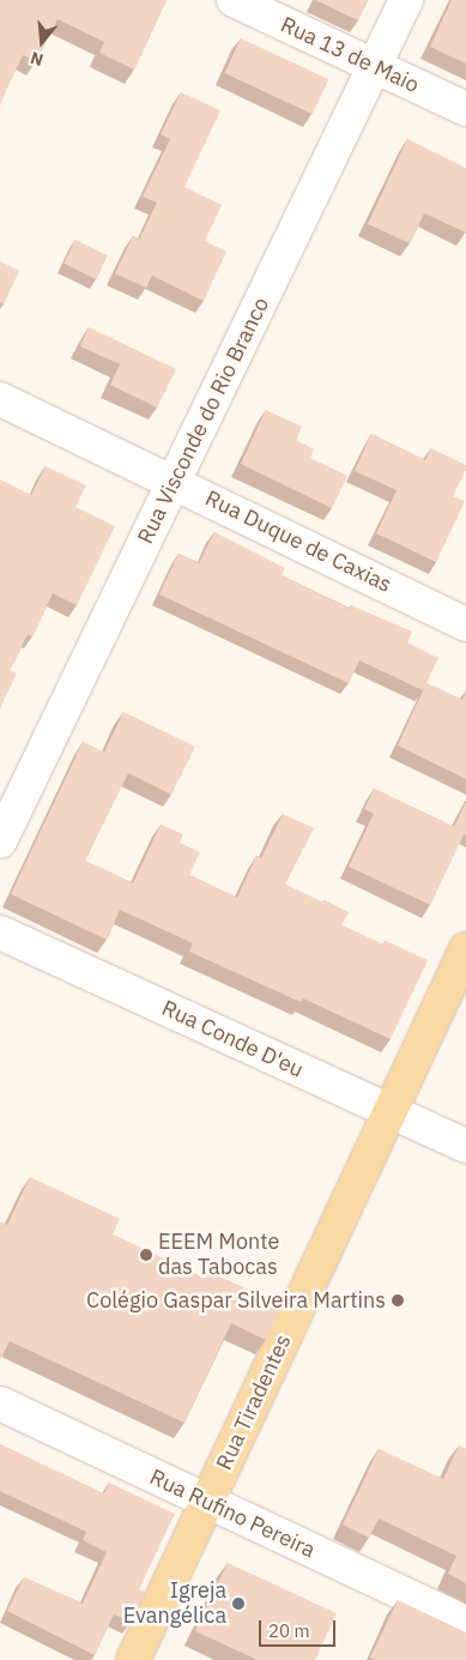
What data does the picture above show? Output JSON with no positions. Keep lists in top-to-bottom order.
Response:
{
  "streets": {
    "main road": ["Rua Tiradentes"],
    "street": [
      "Rua 13 de Maio",
      "Rua Visconde do Rio Branco",
      "Rua Duque de Caxias",
      "Rua Conde D'eu",
      "Rua Rufino Pereira"
    ]
  },
  "crossings": [
    ["Rua 13 de Maio", "Rua Visconde do Rio Branco"],
    ["Rua Visconde do Rio Branco", "Rua Duque de Caxias"],
    ["Rua Conde D'eu", "Rua Tiradentes"],
    ["Rua Tiradentes", "Rua Rufino Pereira"]
  ],
  "places": ["EEEM Monte das Tabocas", "Colégio Gaspar Silveira Martins", "Igreja Evangélica"],
  "scale_bar": "20 m",
  "north": "bottom"
}
